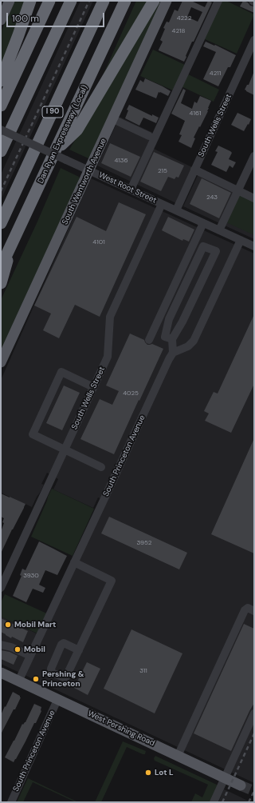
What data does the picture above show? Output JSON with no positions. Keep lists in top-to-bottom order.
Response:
{
  "streets": {
    "highway": ["I 90", "Dan Ryan Expressway (Local)"],
    "main road": ["South Wentworth Avenue", "West Pershing Road"],
    "street": ["South Wells Street", "West Root Street", "South Princeton Avenue"]
  },
  "crossings": [
    ["South Wells Street", "West Root Street"],
    ["South Wentworth Avenue", "West Root Street"],
    ["South Princeton Avenue", "West Pershing Road"]
  ],
  "places": [
    "Mobil Mart",
    "Mobil",
    "Pershing & Princeton",
    "Lot L"
  ],
  "house_numbers": [
    "4222",
    "4218",
    "4211",
    "4161",
    "4136",
    "215",
    "243",
    "4101",
    "4025",
    "3952",
    "3930",
    "311"
  ],
  "scale_bar": "100 m"
}
